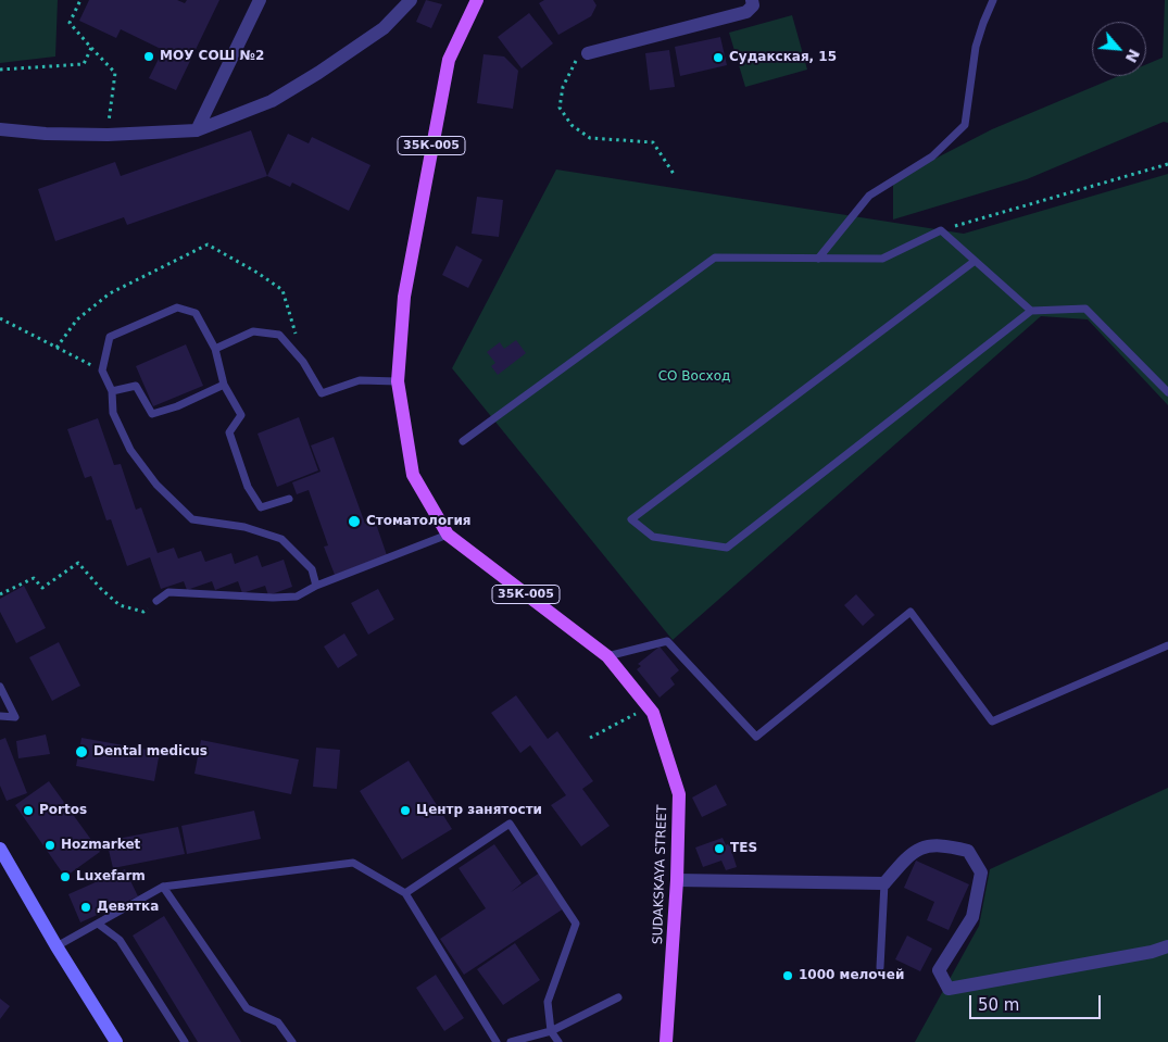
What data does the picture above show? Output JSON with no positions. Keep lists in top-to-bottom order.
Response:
{
  "streets": {
    "main road": ["35К-005", "SUDAKSKAYA STREET"]
  },
  "parks": ["СО Восход"],
  "places": [
    "МОУ СОШ №2",
    "Судакская, 15",
    "Стоматология",
    "Dental medicus",
    "Portos",
    "Центр занятости",
    "Hozmarket",
    "TES",
    "Luxefarm",
    "Девятка",
    "1000 мелочей"
  ],
  "scale_bar": "50 m",
  "north": "bottom right"
}
